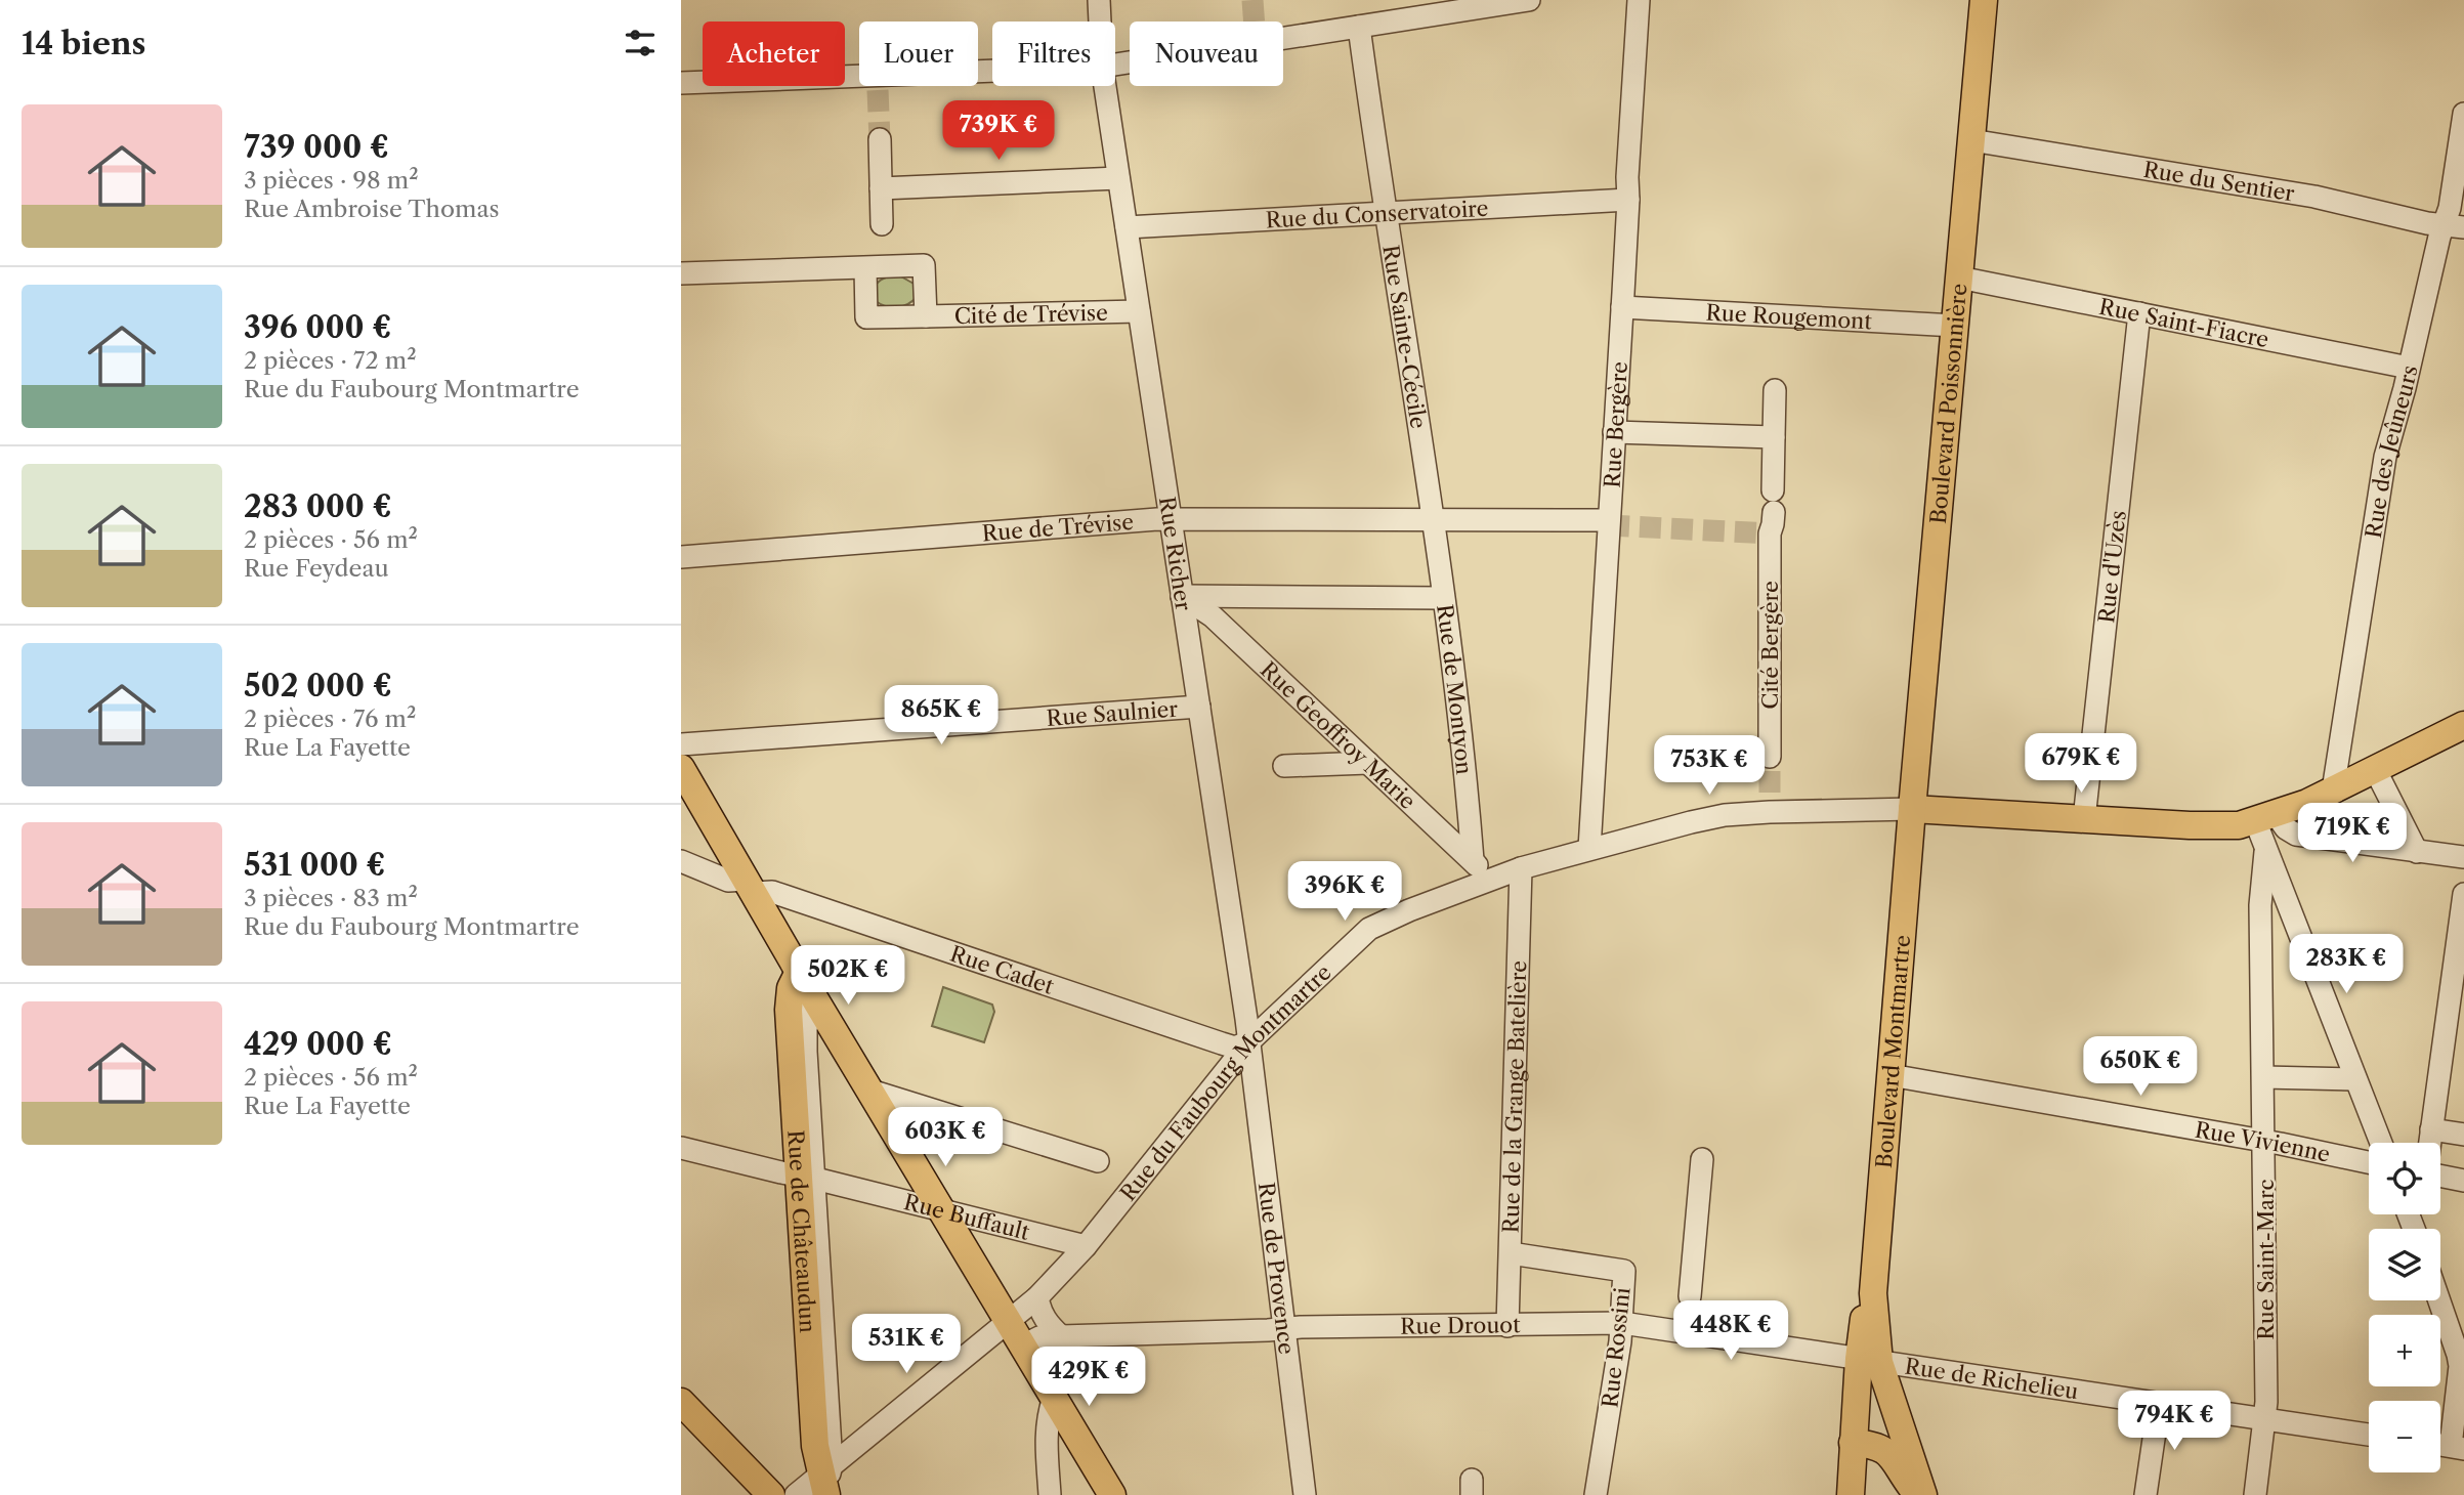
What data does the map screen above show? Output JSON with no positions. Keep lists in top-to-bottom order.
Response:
{
  "streets": {
    "main road": ["Boulevard Poissonnière", "Boulevard Montmartre", "Rue de Châteaudun"],
    "street": [
      "Rue du Sentier",
      "Rue du Conservatoire",
      "Cité de Trévise",
      "Rue Rougemont",
      "Rue Saint-Fiacre",
      "Rue Sainte-Cécile",
      "Rue Bergère",
      "Rue des Jeûneurs",
      "Rue de Trévise",
      "Rue Richer",
      "Rue d'Uzès",
      "Cité Bergère",
      "Rue de Montyon",
      "Rue Saulnier",
      "Rue Geoffroy Marie",
      "Rue Cadet",
      "Rue du Faubourg Montmartre",
      "Rue de la Grange Batelière",
      "Rue Vivienne",
      "Rue Buffault",
      "Rue Saint-Marc",
      "Rue de Provence",
      "Rue Drouot",
      "Rue Rossini",
      "Rue de Richelieu"
    ]
  },
  "crossings": [
    ["Rue du Sentier", "Boulevard Poissonnière"],
    ["Rue du Sentier", "Rue des Jeûneurs"],
    ["Rue du Conservatoire", "Rue Sainte-Cécile"],
    ["Rue du Conservatoire", "Rue Bergère"],
    ["Rue du Conservatoire", "Rue Richer"],
    ["Cité de Trévise", "Rue Richer"],
    ["Rue Rougemont", "Boulevard Poissonnière"],
    ["Rue Rougemont", "Rue Bergère"],
    ["Rue Saint-Fiacre", "Boulevard Poissonnière"],
    ["Rue Saint-Fiacre", "Rue des Jeûneurs"],
    ["Rue Saint-Fiacre", "Rue d'Uzès"],
    ["Rue Sainte-Cécile", "Rue de Trévise"],
    ["Rue Sainte-Cécile", "Rue de Montyon"],
    ["Boulevard Poissonnière", "Boulevard Montmartre"],
    ["Boulevard Poissonnière", "Rue du Faubourg Montmartre"],
    ["Rue Bergère", "Rue de Trévise"],
    ["Rue Bergère", "Rue du Faubourg Montmartre"],
    ["Rue de Trévise", "Rue Richer"],
    ["Rue de Trévise", "Rue de Montyon"],
    ["Rue Richer", "Rue Saulnier"],
    ["Rue Richer", "Rue Geoffroy Marie"],
    ["Rue Richer", "Rue Cadet"],
    ["Rue Richer", "Rue du Faubourg Montmartre"],
    ["Rue Richer", "Rue de Provence"],
    ["Rue de Montyon", "Rue Geoffroy Marie"],
    ["Rue Geoffroy Marie", "Rue du Faubourg Montmartre"],
    ["Rue Cadet", "Rue du Faubourg Montmartre"],
    ["Rue Cadet", "Rue de Provence"],
    ["Boulevard Montmartre", "Rue du Faubourg Montmartre"],
    ["Boulevard Montmartre", "Rue Vivienne"],
    ["Boulevard Montmartre", "Rue Drouot"],
    ["Boulevard Montmartre", "Rue de Richelieu"],
    ["Rue du Faubourg Montmartre", "Rue de la Grange Batelière"],
    ["Rue du Faubourg Montmartre", "Rue Buffault"],
    ["Rue du Faubourg Montmartre", "Rue de Châteaudun"],
    ["Rue du Faubourg Montmartre", "Rue de Provence"],
    ["Rue de la Grange Batelière", "Rue Drouot"],
    ["Rue de la Grange Batelière", "Rue Rossini"],
    ["Rue Vivienne", "Rue Saint-Marc"],
    ["Rue Buffault", "Rue de Châteaudun"],
    ["Rue Saint-Marc", "Rue de Richelieu"],
    ["Rue de Provence", "Rue Drouot"],
    ["Rue Drouot", "Rue Rossini"],
    ["Rue Drouot", "Rue de Richelieu"]
  ],
  "page": {
    "heading": "14 biens",
    "chip": [
      "Acheter",
      "Louer",
      "Filtres",
      "Nouveau"
    ],
    "list": [
      {
        "name": "739 000 €",
        "note": "3 pièces · 98 m² · Rue Ambroise Thomas"
      },
      {
        "name": "396 000 €",
        "note": "2 pièces · 72 m² · Rue du Faubourg Montmartre"
      },
      {
        "name": "283 000 €",
        "note": "2 pièces · 56 m² · Rue Feydeau"
      },
      {
        "name": "502 000 €",
        "note": "2 pièces · 76 m² · Rue La Fayette"
      },
      {
        "name": "531 000 €",
        "note": "3 pièces · 83 m² · Rue du Faubourg Montmartre"
      },
      {
        "name": "429 000 €",
        "note": "2 pièces · 56 m² · Rue La Fayette"
      }
    ],
    "price": [
      "739K €",
      "865K €",
      "679K €",
      "753K €",
      "719K €",
      "396K €",
      "283K €",
      "502K €",
      "650K €",
      "603K €",
      "448K €",
      "531K €",
      "429K €",
      "794K €"
    ],
    "map_buttons": ["+", "−"]
  }
}
